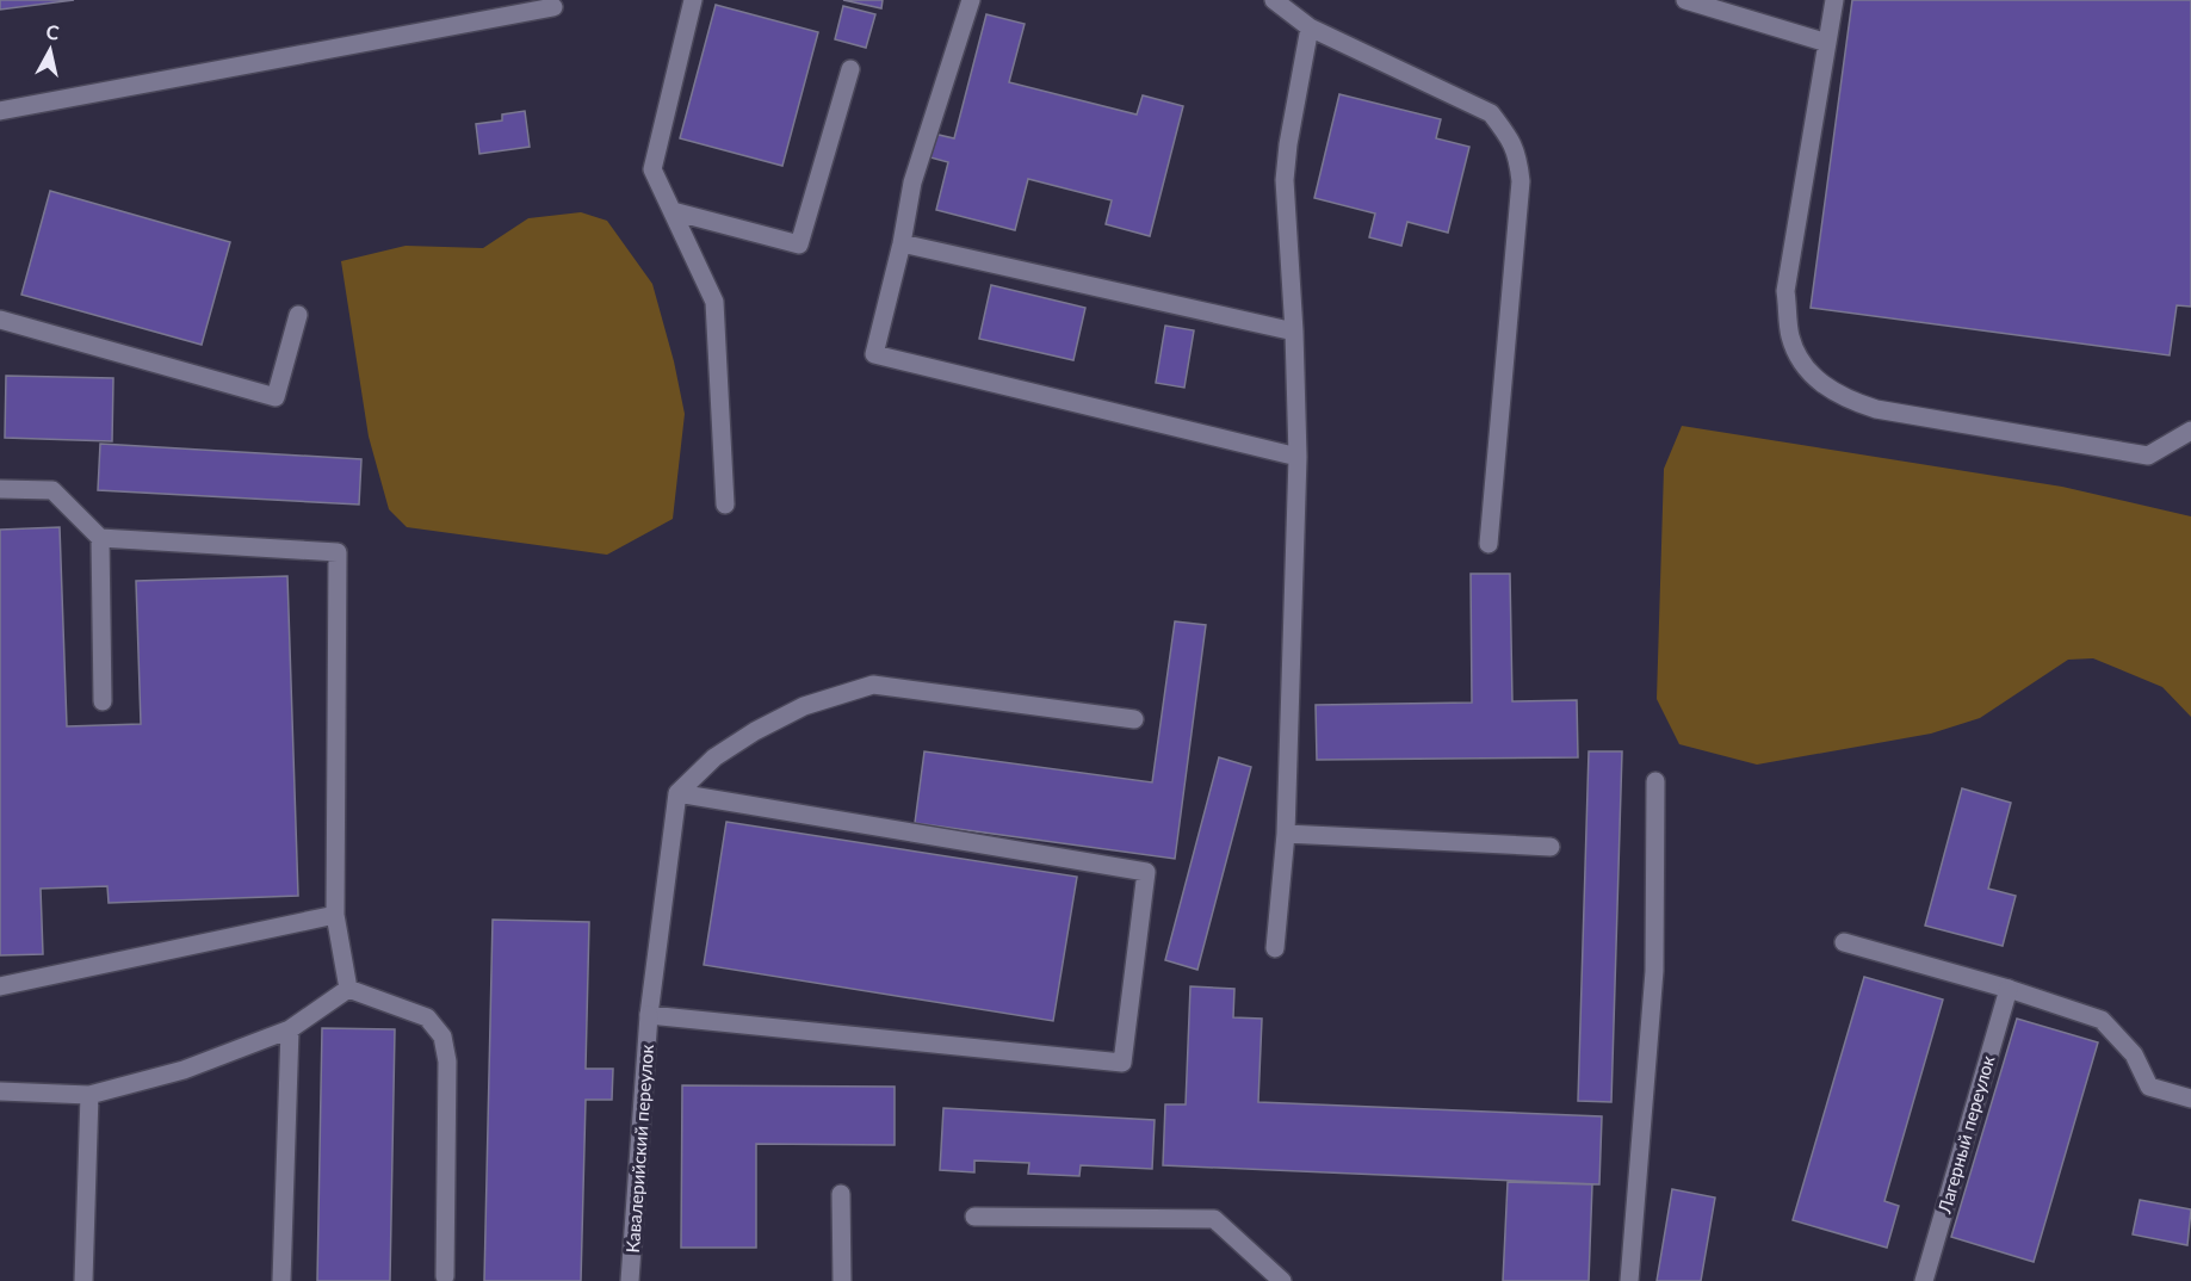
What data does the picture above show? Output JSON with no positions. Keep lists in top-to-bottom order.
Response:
{
  "streets": {
    "street": ["Лагерный переулок", "Кавалерийский переулок"]
  },
  "north": "top"
}
